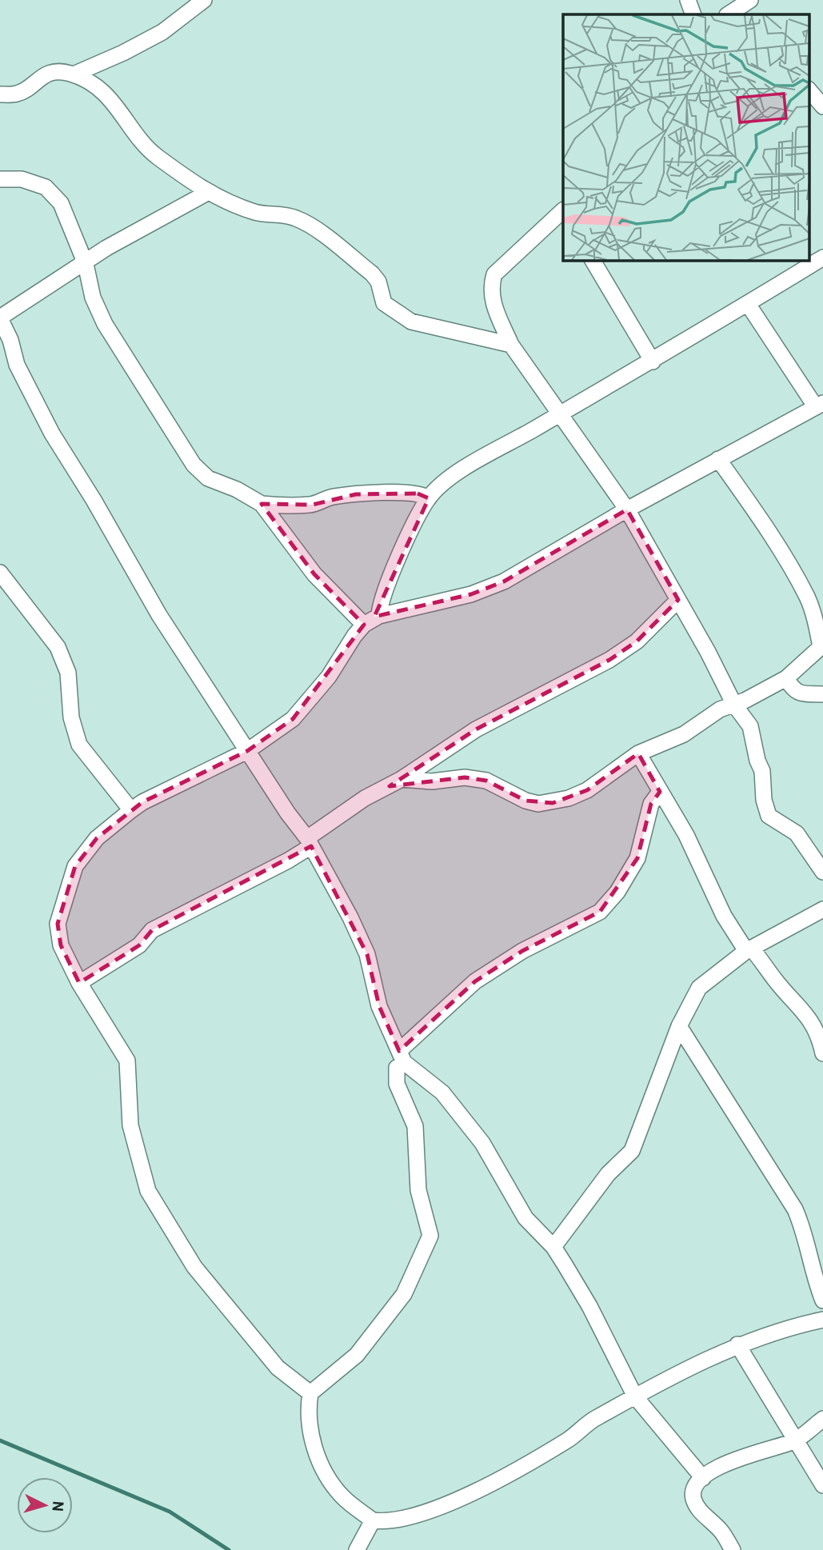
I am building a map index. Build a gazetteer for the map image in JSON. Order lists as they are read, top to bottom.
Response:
{
  "north": "right"
}
